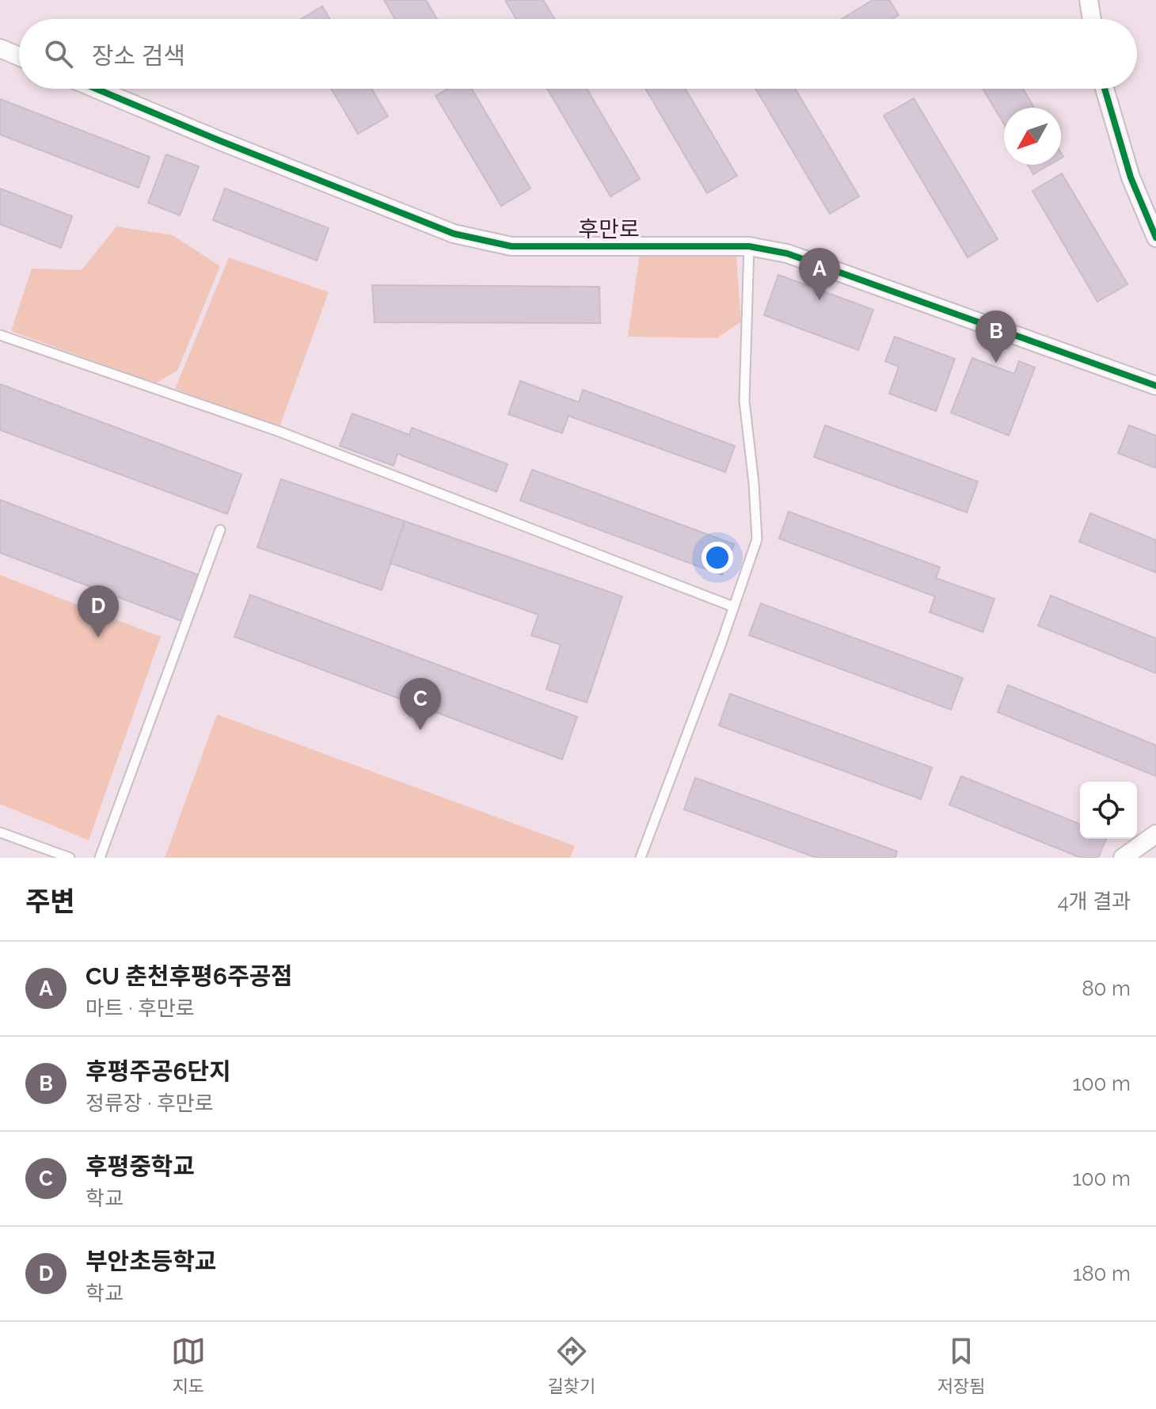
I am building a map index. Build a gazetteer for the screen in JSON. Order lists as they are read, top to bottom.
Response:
{
  "streets": {
    "street": ["후만로"]
  },
  "north": "bottom left",
  "page": {
    "search": "장소 검색",
    "pins": [
      "A",
      "B",
      "D",
      "C"
    ],
    "heading": ["주변", "4개 결과"],
    "list": [
      {
        "mark": "A",
        "name": "CU 춘천후평6주공점",
        "note": "마트 · 후만로",
        "value": "80 m"
      },
      {
        "mark": "B",
        "name": "후평주공6단지",
        "note": "정류장 · 후만로",
        "value": "100 m"
      },
      {
        "mark": "C",
        "name": "후평중학교",
        "note": "학교",
        "value": "100 m"
      },
      {
        "mark": "D",
        "name": "부안초등학교",
        "note": "학교",
        "value": "180 m"
      }
    ],
    "nav": ["지도", "길찾기", "저장됨"]
  }
}
